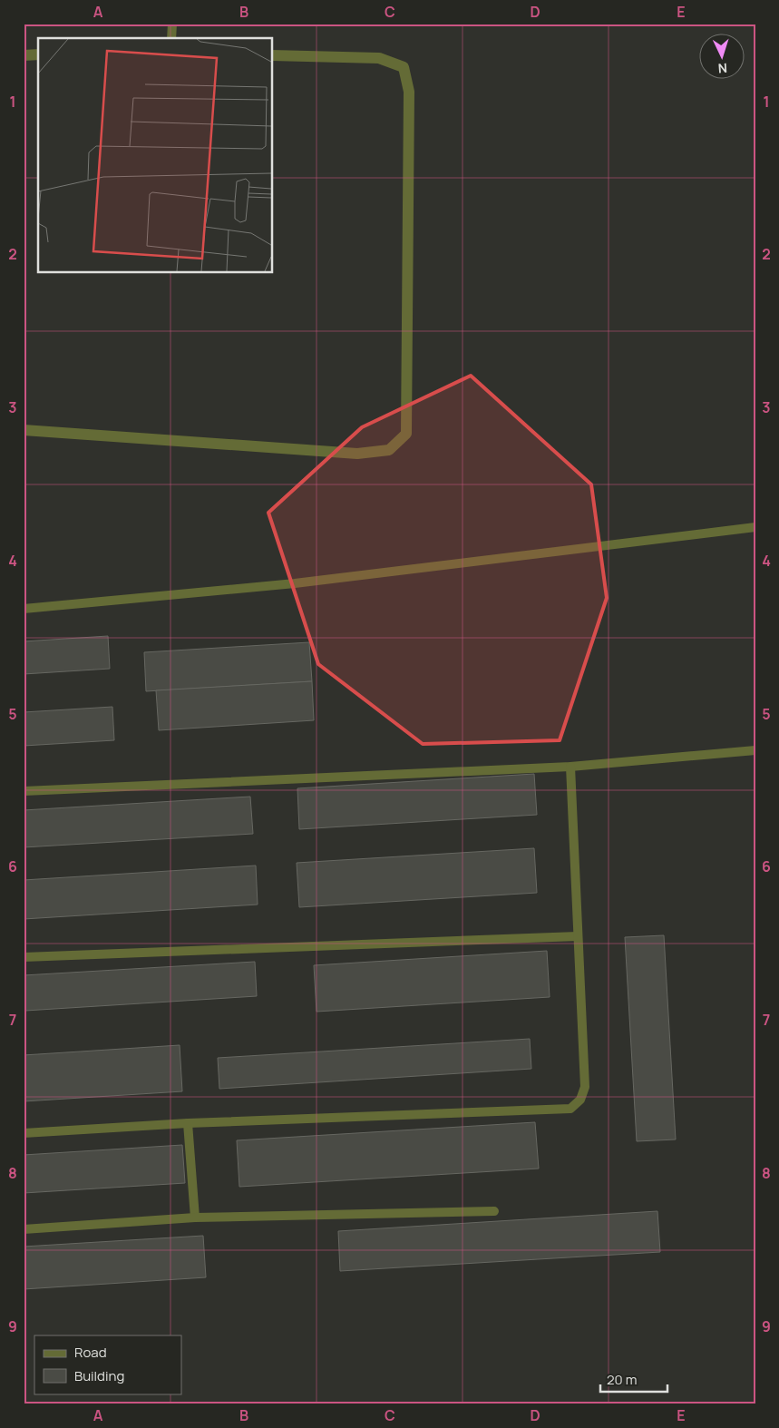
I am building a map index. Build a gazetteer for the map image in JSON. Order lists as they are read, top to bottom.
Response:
{
  "legend": ["Road", "Building"],
  "scale_bar": "20 m",
  "north": "bottom",
  "grid": {
    "columns": [
      "A",
      "B",
      "C",
      "D",
      "E"
    ],
    "rows": [
      "1",
      "2",
      "3",
      "4",
      "5",
      "6",
      "7",
      "8",
      "9"
    ]
  }
}
